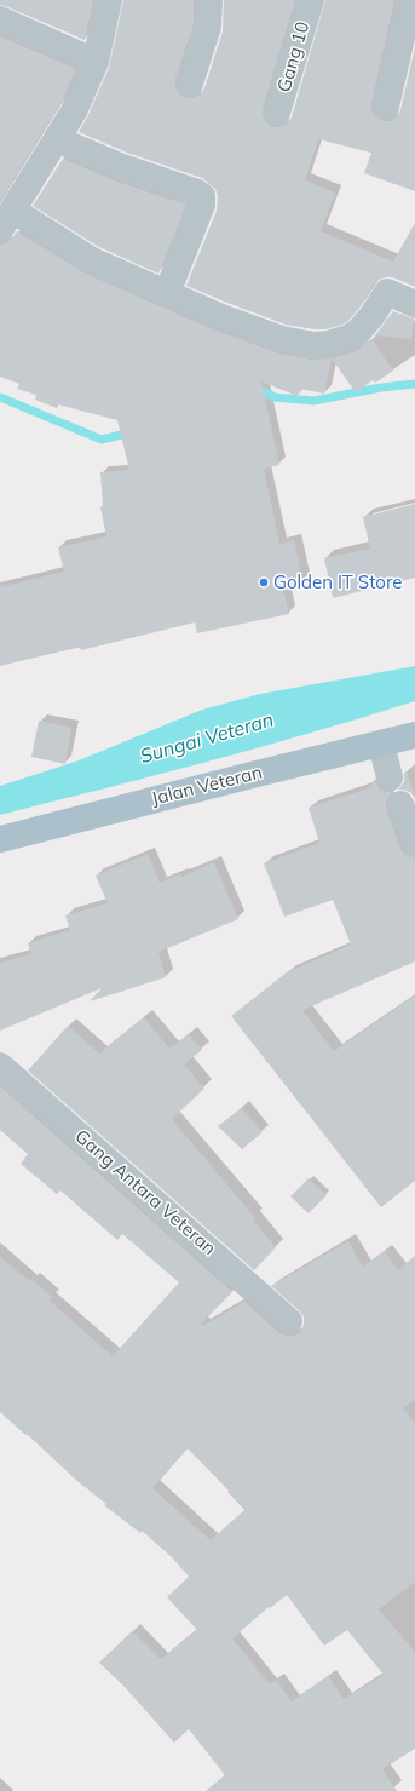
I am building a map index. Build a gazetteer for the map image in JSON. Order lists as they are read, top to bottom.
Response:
{
  "streets": {
    "main road": ["Jalan Veteran"],
    "street": ["Gang 10", "Gang Antara Veteran"]
  },
  "water": ["Sungai Veteran"],
  "places": ["Golden IT Store"]
}
